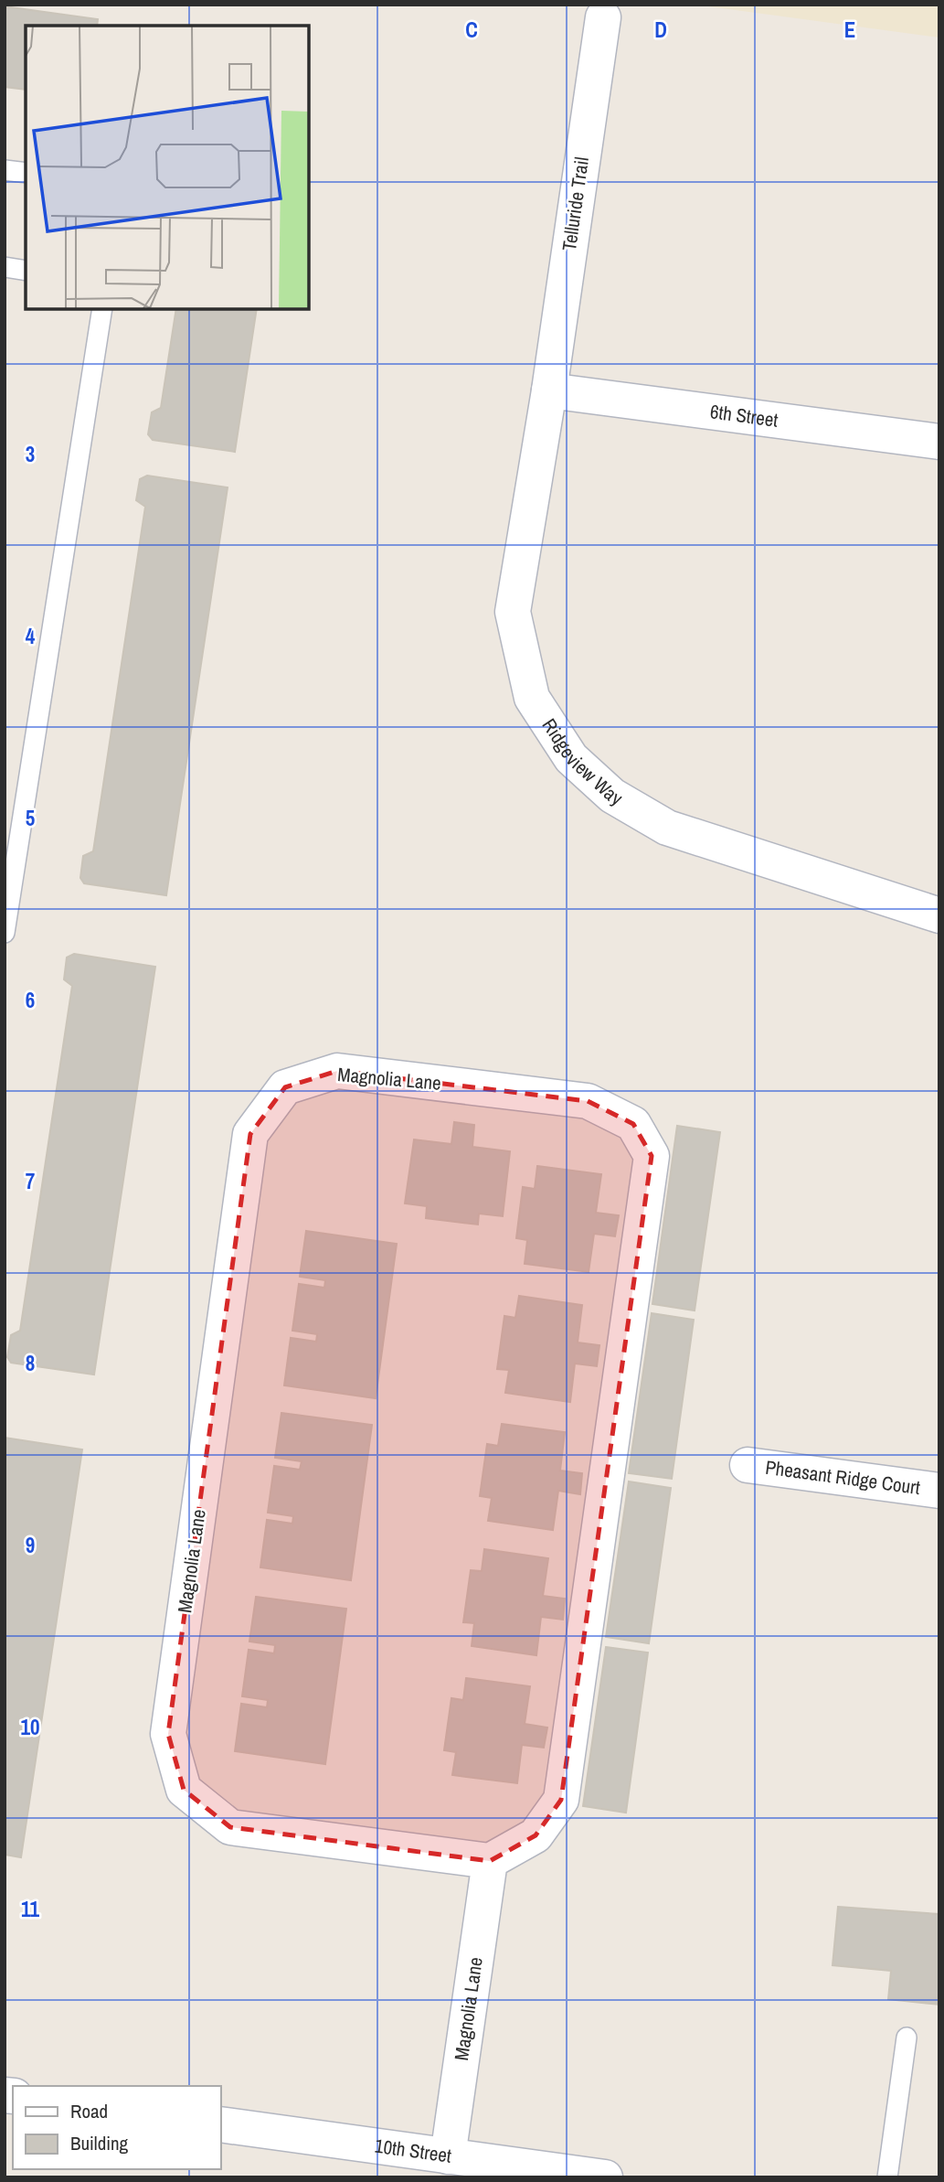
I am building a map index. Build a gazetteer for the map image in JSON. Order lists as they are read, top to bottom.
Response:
{
  "streets": {
    "street": [
      "Telluride Trail",
      "6th Street",
      "Ridgeview Way",
      "Magnolia Lane",
      "Pheasant Ridge Court",
      "10th Street"
    ]
  },
  "crossings": [
    ["Telluride Trail", "6th Street"],
    ["Telluride Trail", "Ridgeview Way"],
    ["6th Street", "Ridgeview Way"],
    ["Magnolia Lane", "10th Street"]
  ],
  "legend": ["Road", "Building"],
  "grid": {
    "columns": ["C", "D", "E"],
    "rows": [
      "3",
      "4",
      "5",
      "6",
      "7",
      "8",
      "9",
      "10",
      "11"
    ]
  }
}
